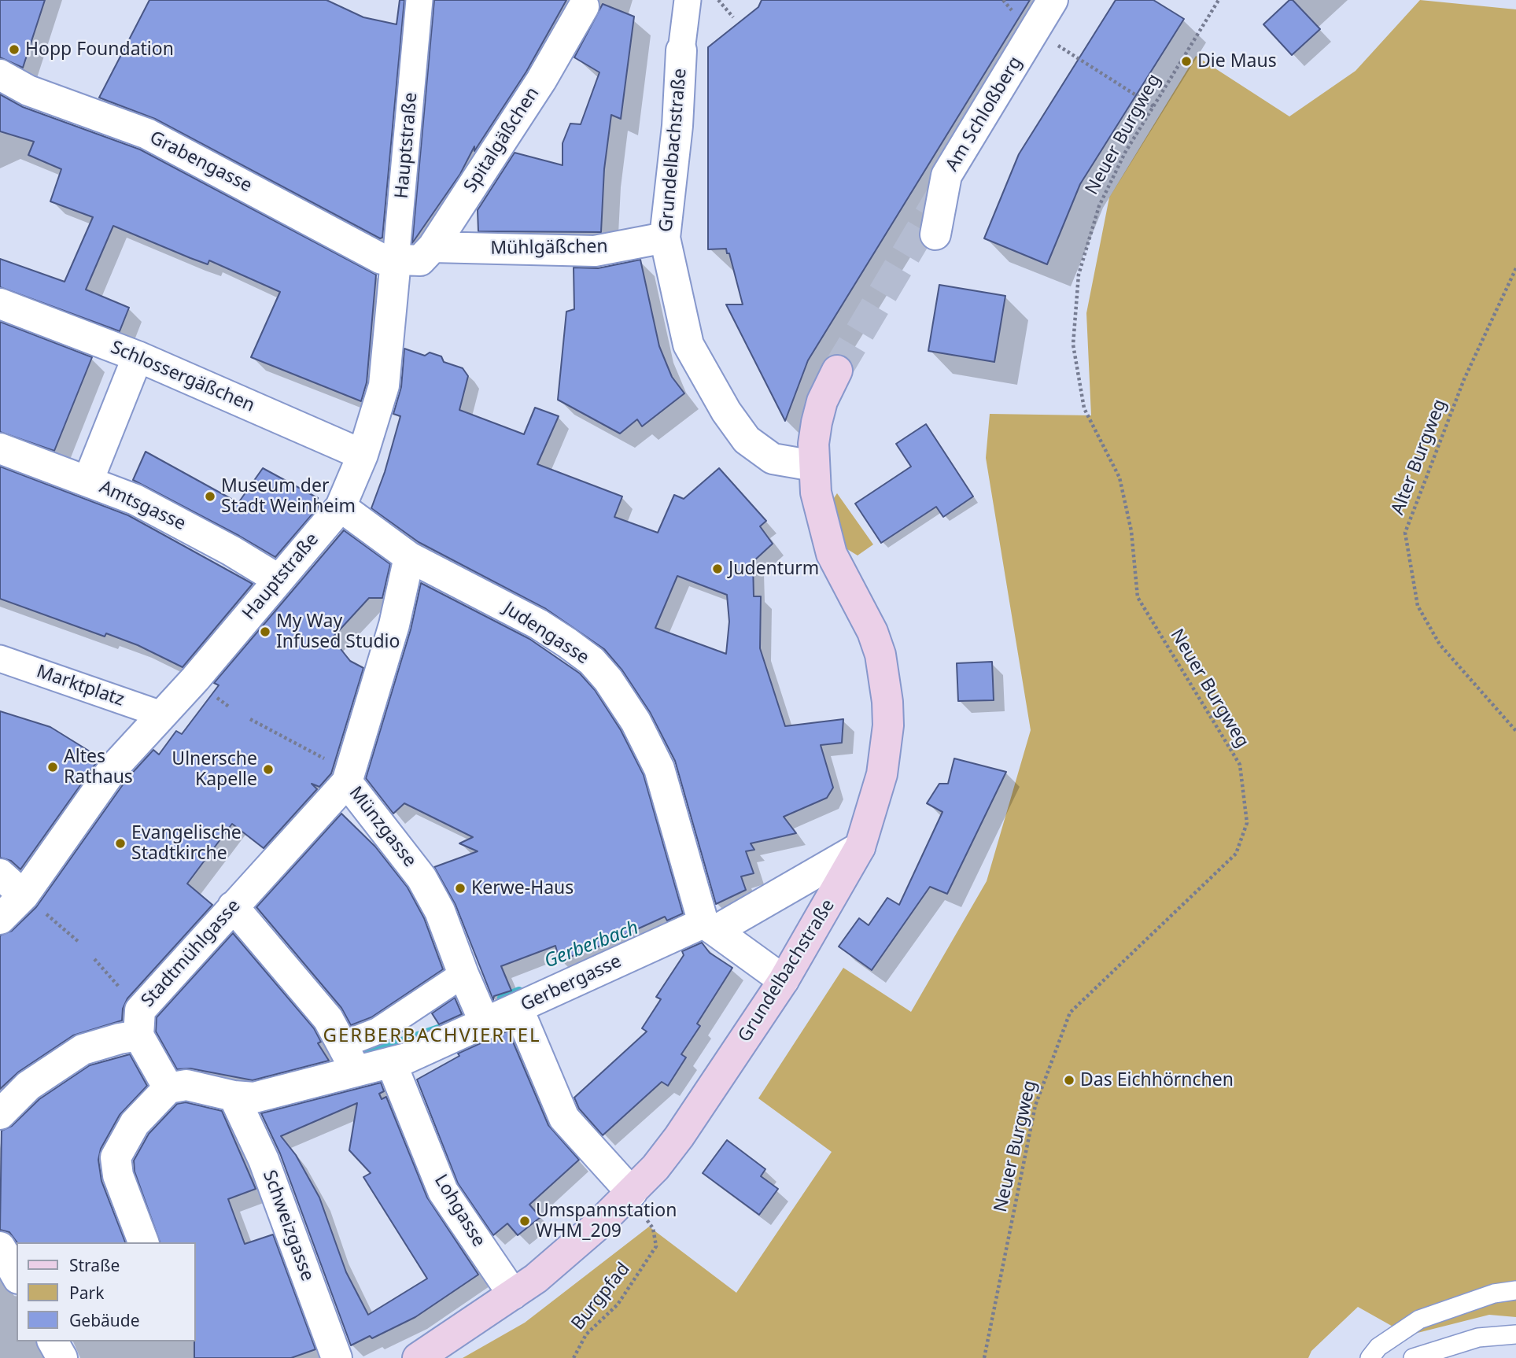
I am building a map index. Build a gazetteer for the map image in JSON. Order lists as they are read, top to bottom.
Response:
{
  "streets": {
    "main road": ["Grundelbachstraße"],
    "street": [
      "Am Schloßberg",
      "Spitalgäßchen",
      "Hauptstraße",
      "Grabengasse",
      "Mühlgäßchen",
      "Schlossergäßchen",
      "Amtsgasse",
      "Judengasse",
      "Marktplatz",
      "Münzgasse",
      "Stadtmühlgasse",
      "Gerbergasse",
      "Lohgasse",
      "Schweizgasse"
    ],
    "path": ["Neuer Burgweg", "Alter Burgweg", "Burgpfad"]
  },
  "crossings": [
    ["Spitalgäßchen", "Hauptstraße"],
    ["Spitalgäßchen", "Grabengasse"],
    ["Spitalgäßchen", "Mühlgäßchen"],
    ["Hauptstraße", "Grabengasse"],
    ["Hauptstraße", "Schlossergäßchen"],
    ["Hauptstraße", "Amtsgasse"],
    ["Hauptstraße", "Judengasse"],
    ["Hauptstraße", "Marktplatz"],
    ["Grundelbachstraße", "Mühlgäßchen"],
    ["Grundelbachstraße", "Gerbergasse"],
    ["Grundelbachstraße", "Lohgasse"],
    ["Grundelbachstraße", "Burgpfad"],
    ["Judengasse", "Münzgasse"],
    ["Judengasse", "Gerbergasse"],
    ["Münzgasse", "Stadtmühlgasse"],
    ["Münzgasse", "Gerbergasse"],
    ["Gerbergasse", "Lohgasse"],
    ["Gerbergasse", "Schweizgasse"]
  ],
  "districts": ["GERBERBACHVIERTEL"],
  "water": ["Gerberbach"],
  "places": [
    "Hopp Foundation",
    "Die Maus",
    "Museum der Stadt Weinheim",
    "Judenturm",
    "My Way Infused Studio",
    "Altes Rathaus",
    "Ulnersche Kapelle",
    "Evangelische Stadtkirche",
    "Kerwe-Haus",
    "Das Eichhörnchen",
    "Umspannstation WHM_209"
  ],
  "legend": ["Straße", "Park", "Gebäude"]
}
